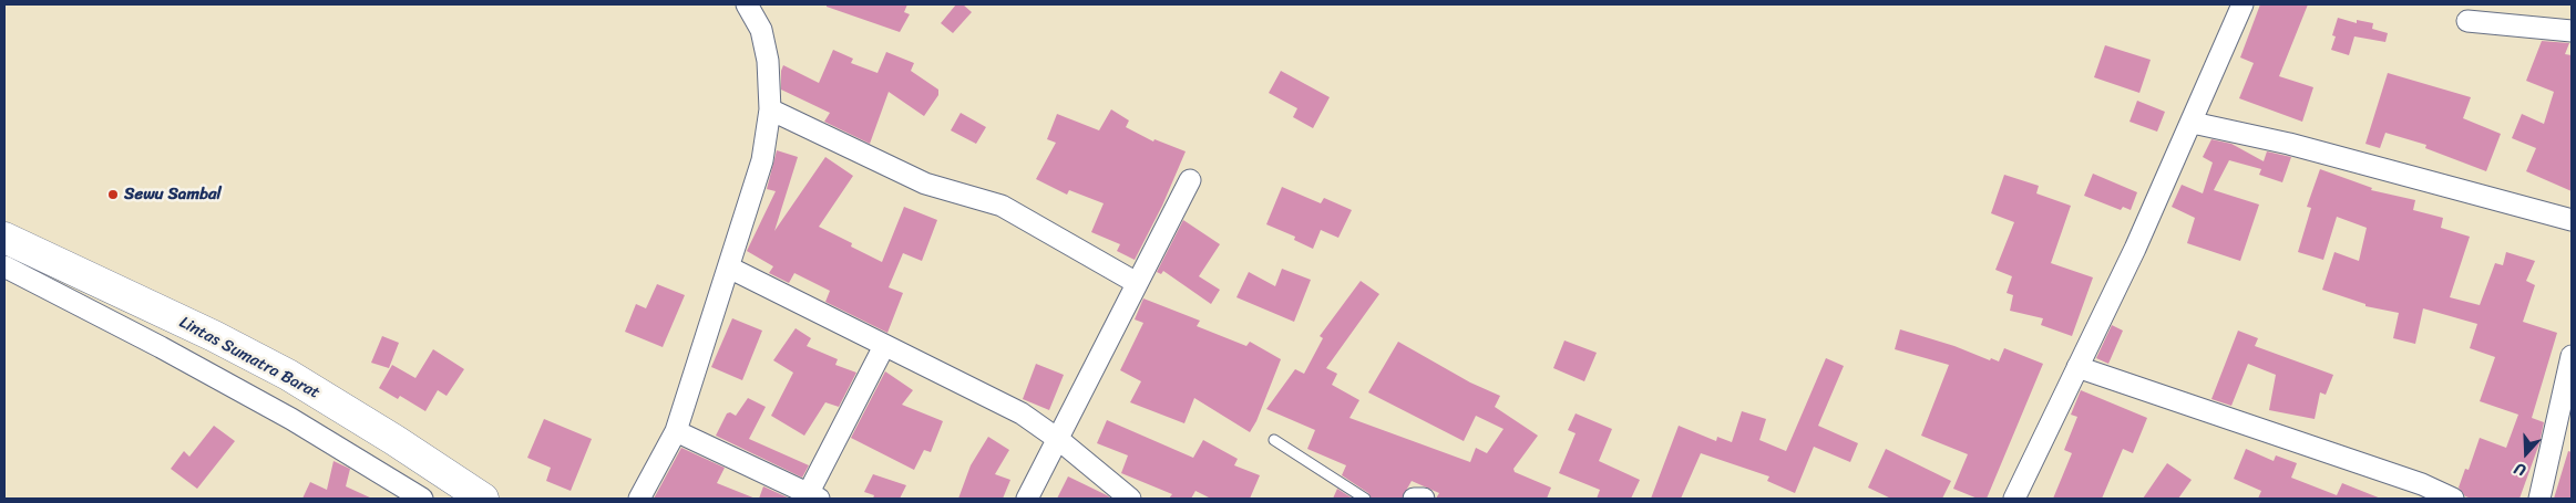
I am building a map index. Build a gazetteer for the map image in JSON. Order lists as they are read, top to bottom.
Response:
{
  "streets": {
    "highway": ["Lintas Sumatra Barat"]
  },
  "places": ["Sewu Sambal"],
  "north": "bottom"
}
